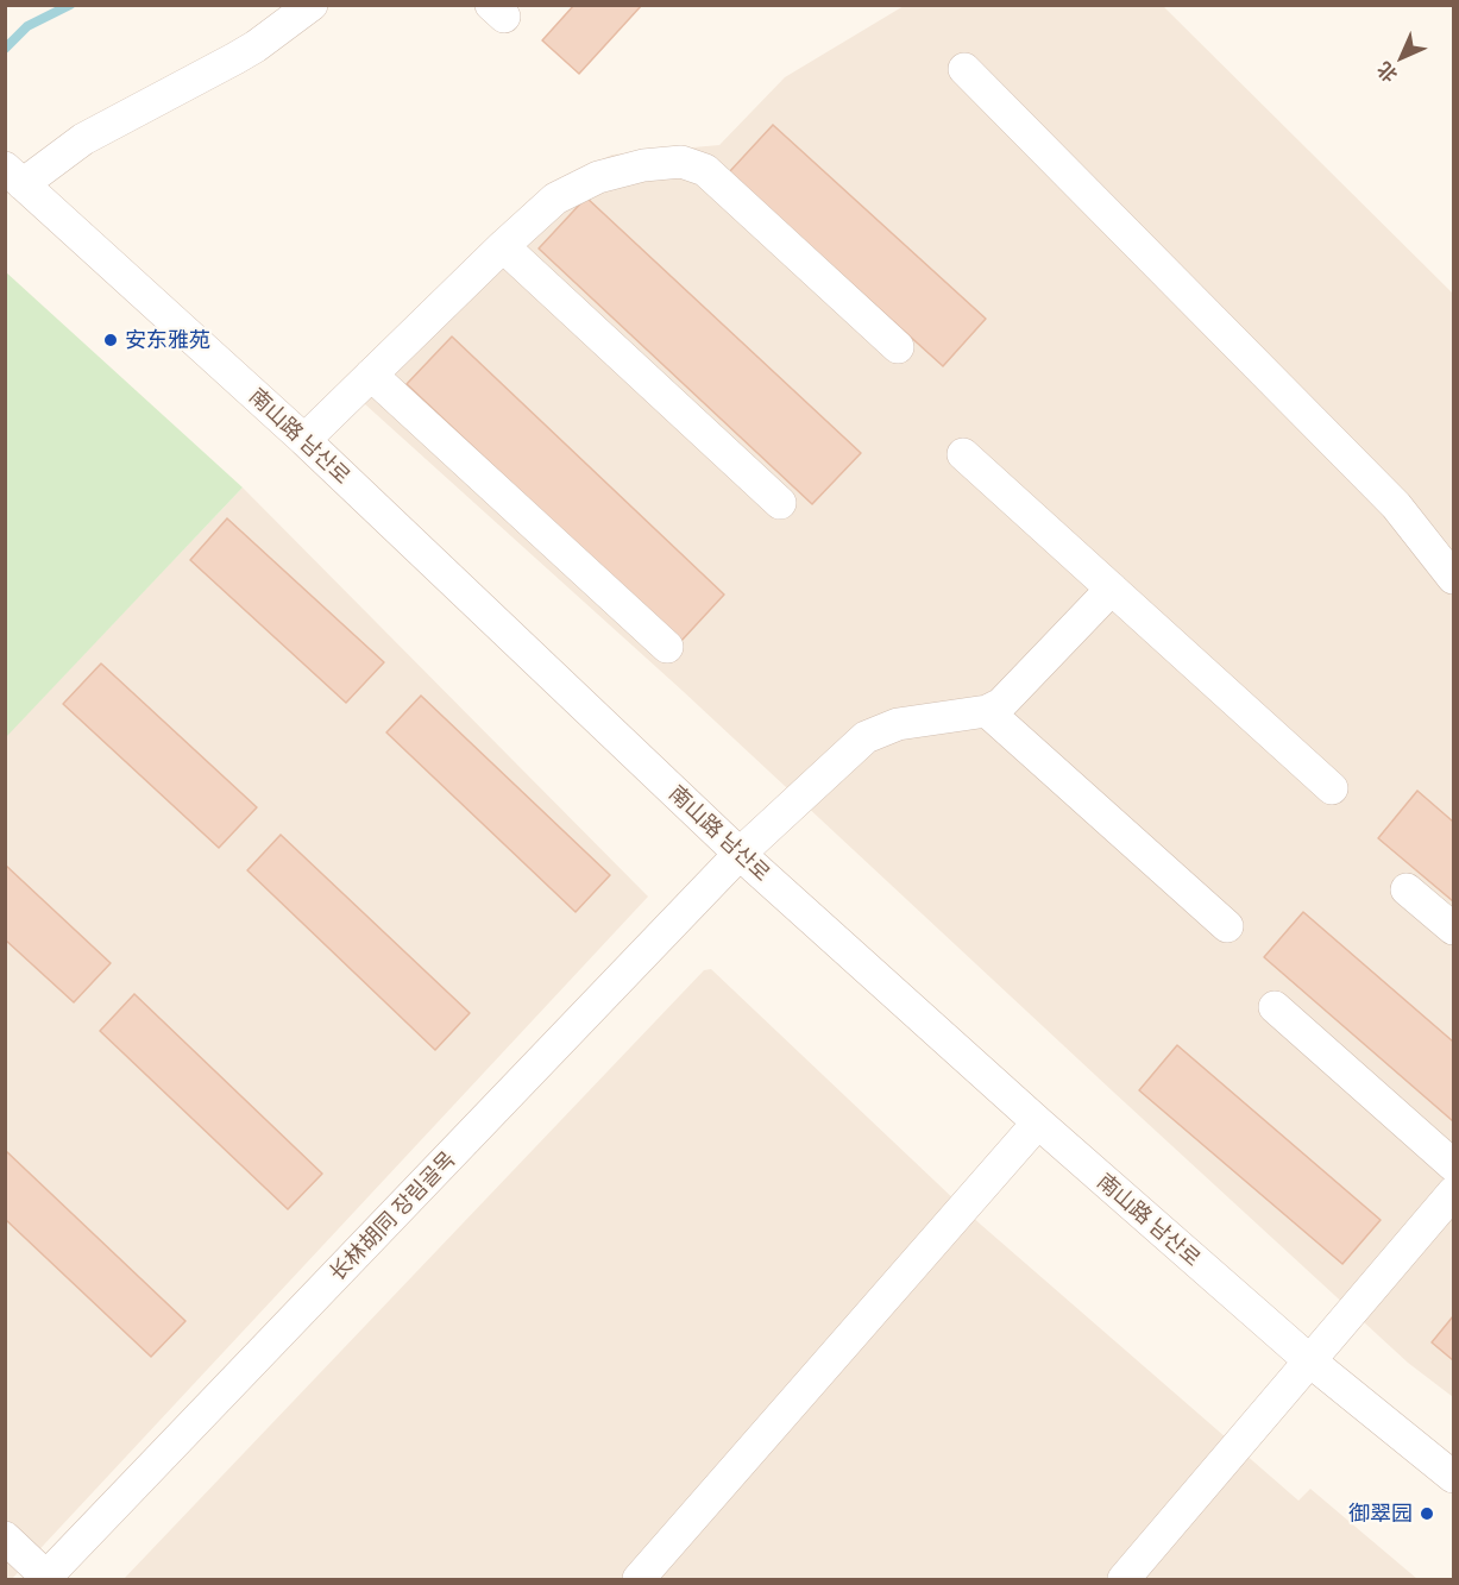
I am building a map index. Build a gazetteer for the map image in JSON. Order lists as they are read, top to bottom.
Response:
{
  "streets": {
    "street": ["南山路 남산로", "长林胡同 장림골목"]
  },
  "crossings": [
    ["南山路 남산로", "长林胡同 장림골목"]
  ],
  "places": ["安东雅苑", "御翠园"],
  "north": "bottom left"
}
